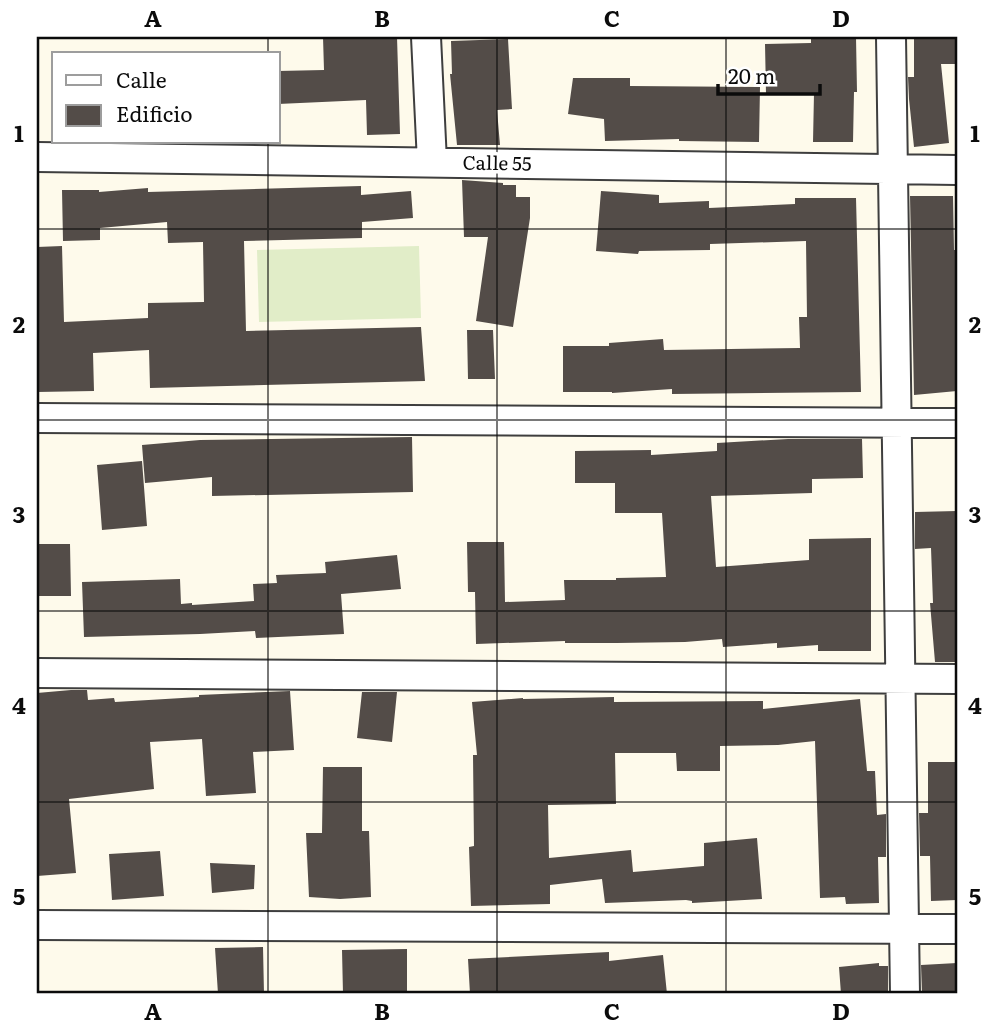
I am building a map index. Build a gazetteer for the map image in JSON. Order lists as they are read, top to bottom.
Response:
{
  "streets": {
    "street": ["Calle 55"]
  },
  "legend": ["Calle", "Edificio"],
  "scale_bar": "20 m",
  "grid": {
    "columns": [
      "A",
      "B",
      "C",
      "D"
    ],
    "rows": [
      "1",
      "2",
      "3",
      "4",
      "5"
    ]
  }
}
